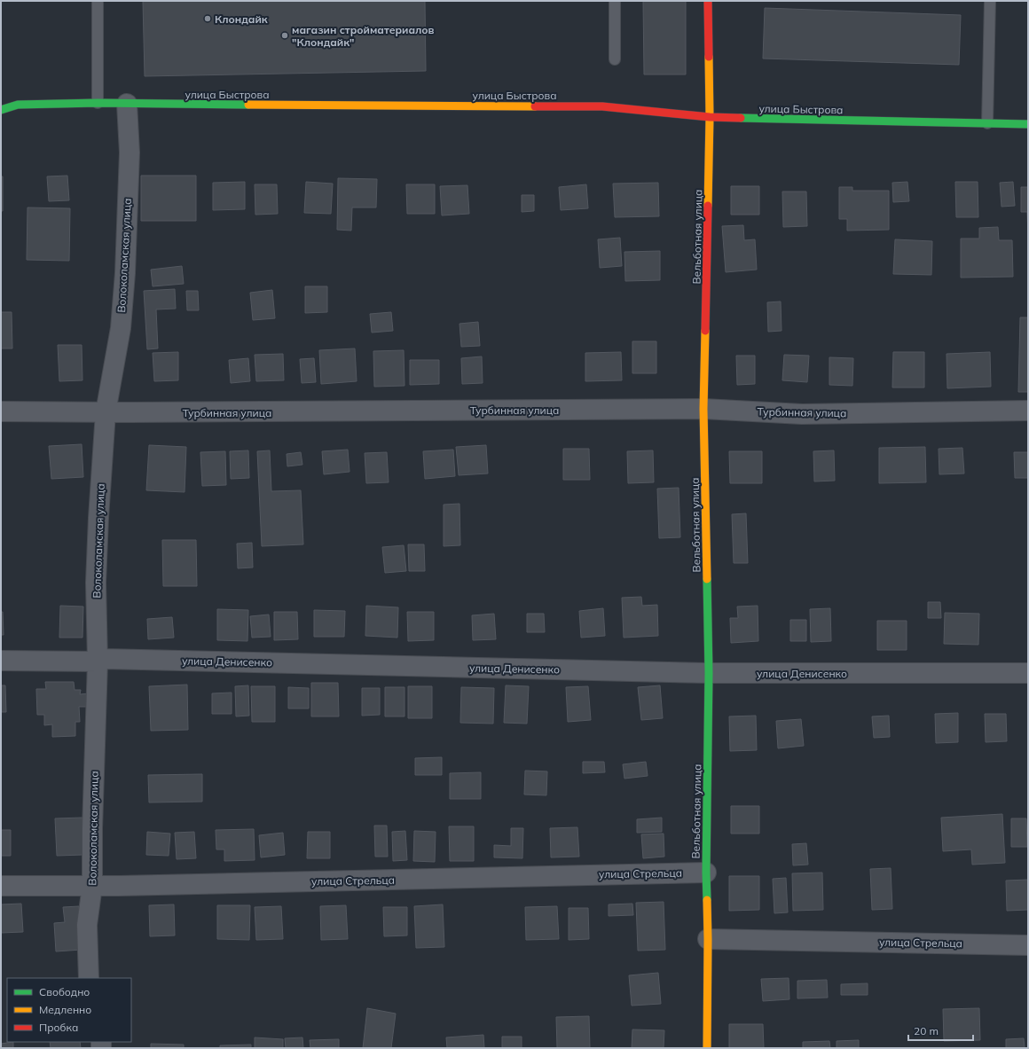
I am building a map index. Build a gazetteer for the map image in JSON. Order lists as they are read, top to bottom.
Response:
{
  "streets": {
    "street": [
      "улица Быстрова",
      "Вельботная улица",
      "Волоколамская улица",
      "Турбинная улица",
      "улица Денисенко",
      "улица Стрельца"
    ]
  },
  "crossings": [
    ["улица Быстрова", "Вельботная улица"],
    ["улица Быстрова", "Волоколамская улица"],
    ["Вельботная улица", "Турбинная улица"],
    ["Вельботная улица", "улица Денисенко"],
    ["Вельботная улица", "улица Стрельца"],
    ["Волоколамская улица", "Турбинная улица"],
    ["Волоколамская улица", "улица Денисенко"],
    ["Волоколамская улица", "улица Стрельца"]
  ],
  "places": ["Клондайк", "магазин стройматериалов \"Клондайк\""],
  "legend": ["Свободно", "Медленно", "Пробка"],
  "scale_bar": "20 m"
}
